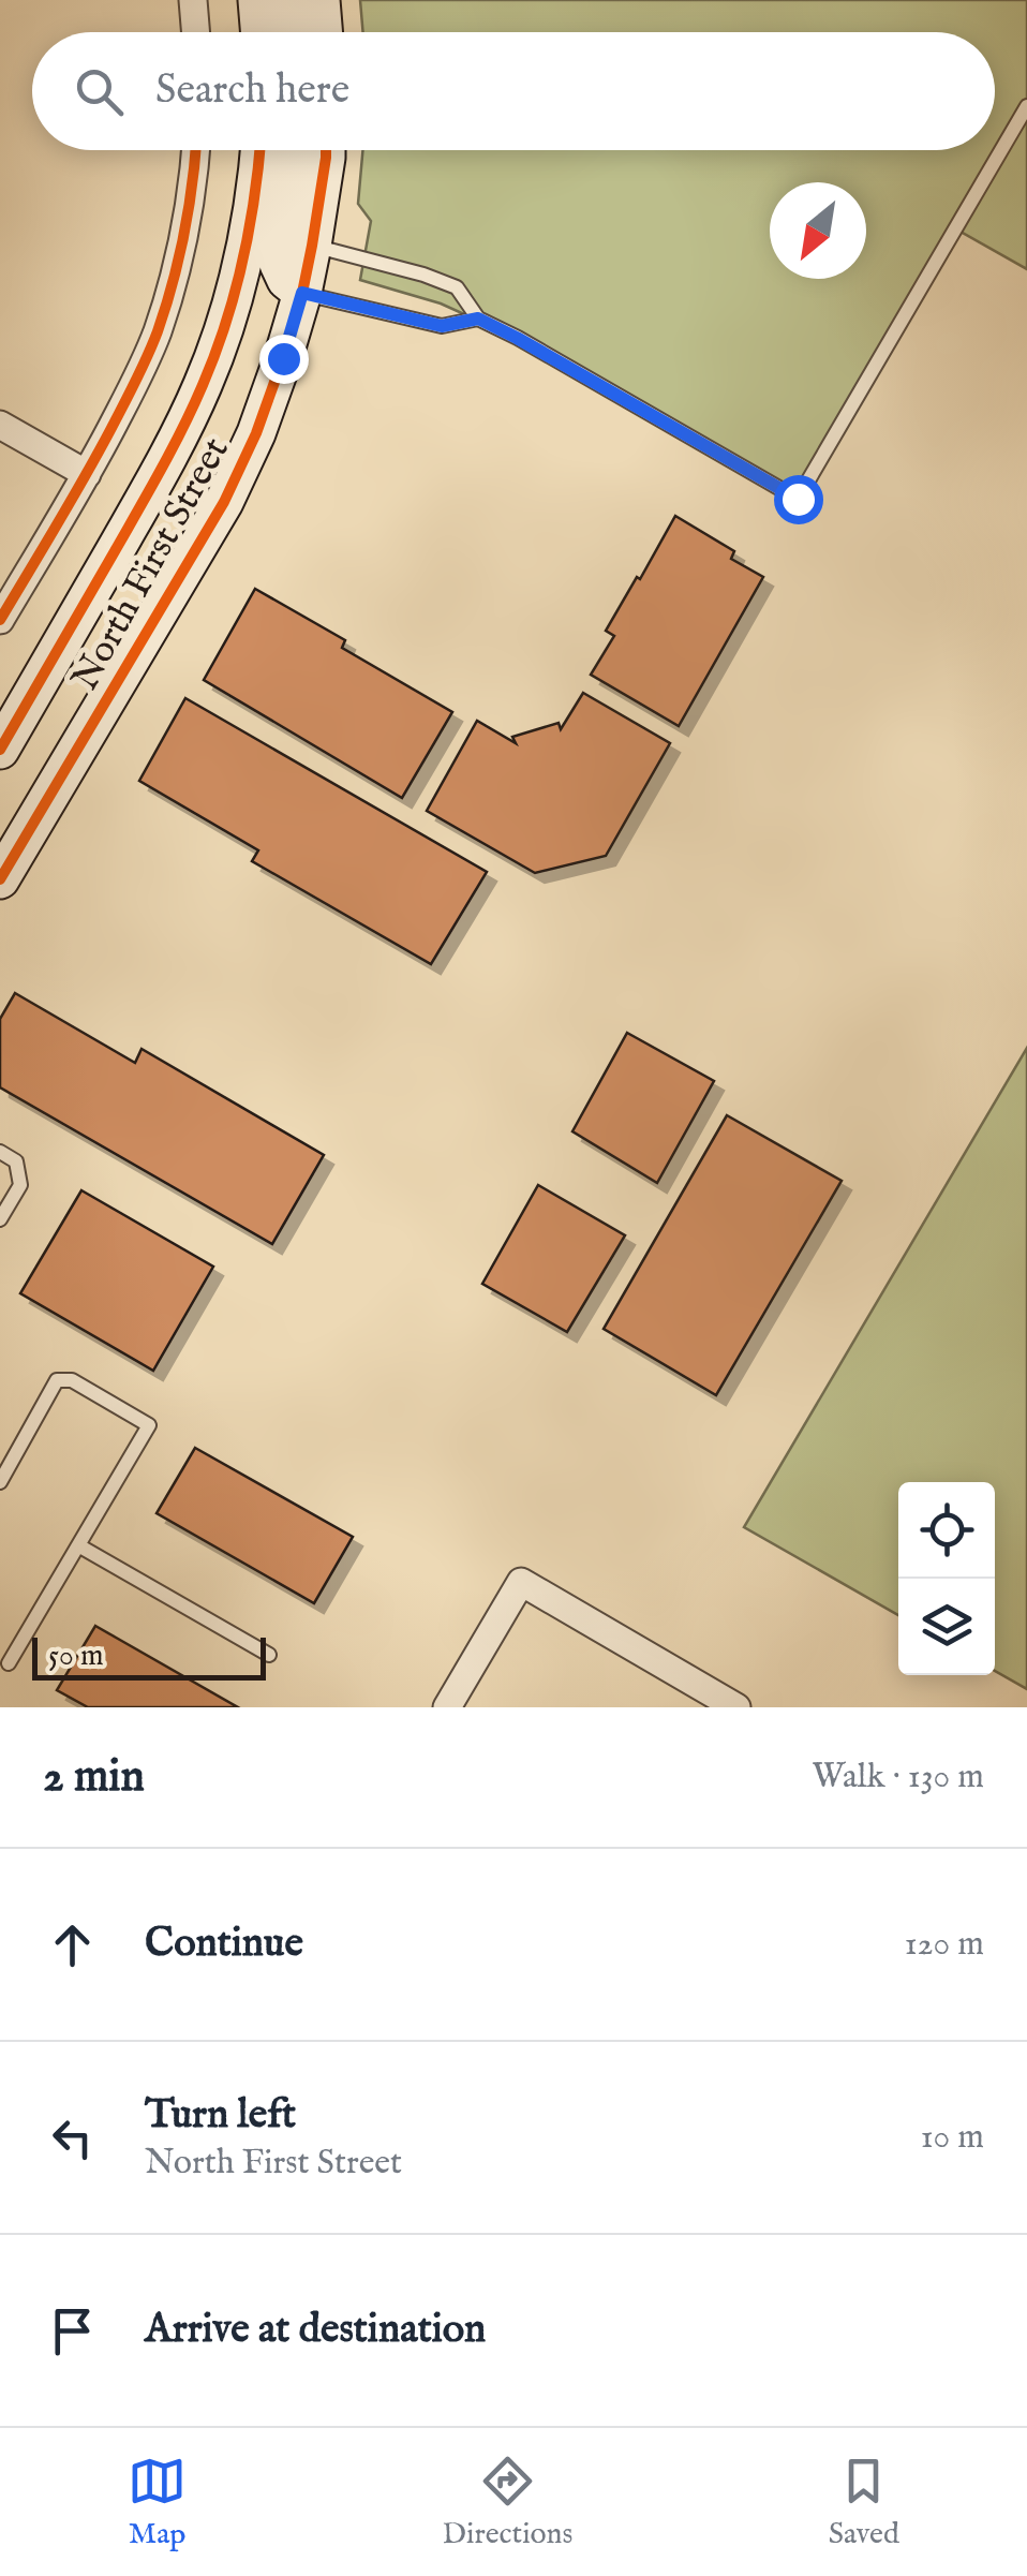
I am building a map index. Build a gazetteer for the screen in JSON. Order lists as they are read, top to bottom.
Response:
{
  "streets": {
    "main road": ["North First Street"]
  },
  "scale_bar": "50 m",
  "north": "bottom left",
  "page": {
    "search": "Search here",
    "scale": "50 m",
    "heading": ["2 min", "Walk · 130 m"],
    "list": [
      ["Continue", "120 m"],
      ["Turn left", "North First Street", "10 m"],
      "Arrive at destination"
    ],
    "nav": ["Map", "Directions", "Saved"]
  }
}
